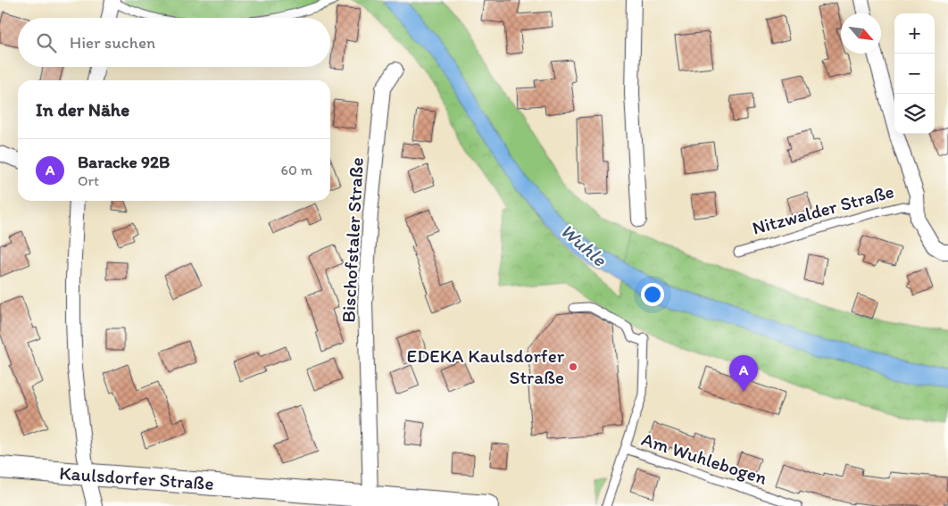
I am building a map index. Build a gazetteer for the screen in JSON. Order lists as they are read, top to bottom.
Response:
{
  "streets": {
    "main road": ["Kaulsdorfer Straße"],
    "street": ["Bischofstaler Straße"],
    "lane": ["Nitzwalder Straße", "Am Wuhlebogen"]
  },
  "crossings": [
    ["Bischofstaler Straße", "Kaulsdorfer Straße"]
  ],
  "water": ["Wuhle"],
  "places": ["EDEKA Kaulsdorfer Straße"],
  "north": "bottom right",
  "page": {
    "map_buttons": ["+", "−"],
    "search": "Hier suchen",
    "heading": "In der Nähe",
    "list": [
      {
        "mark": "A",
        "name": "Baracke 92B",
        "note": "Ort",
        "value": "60 m"
      }
    ],
    "pins": "A"
  }
}
